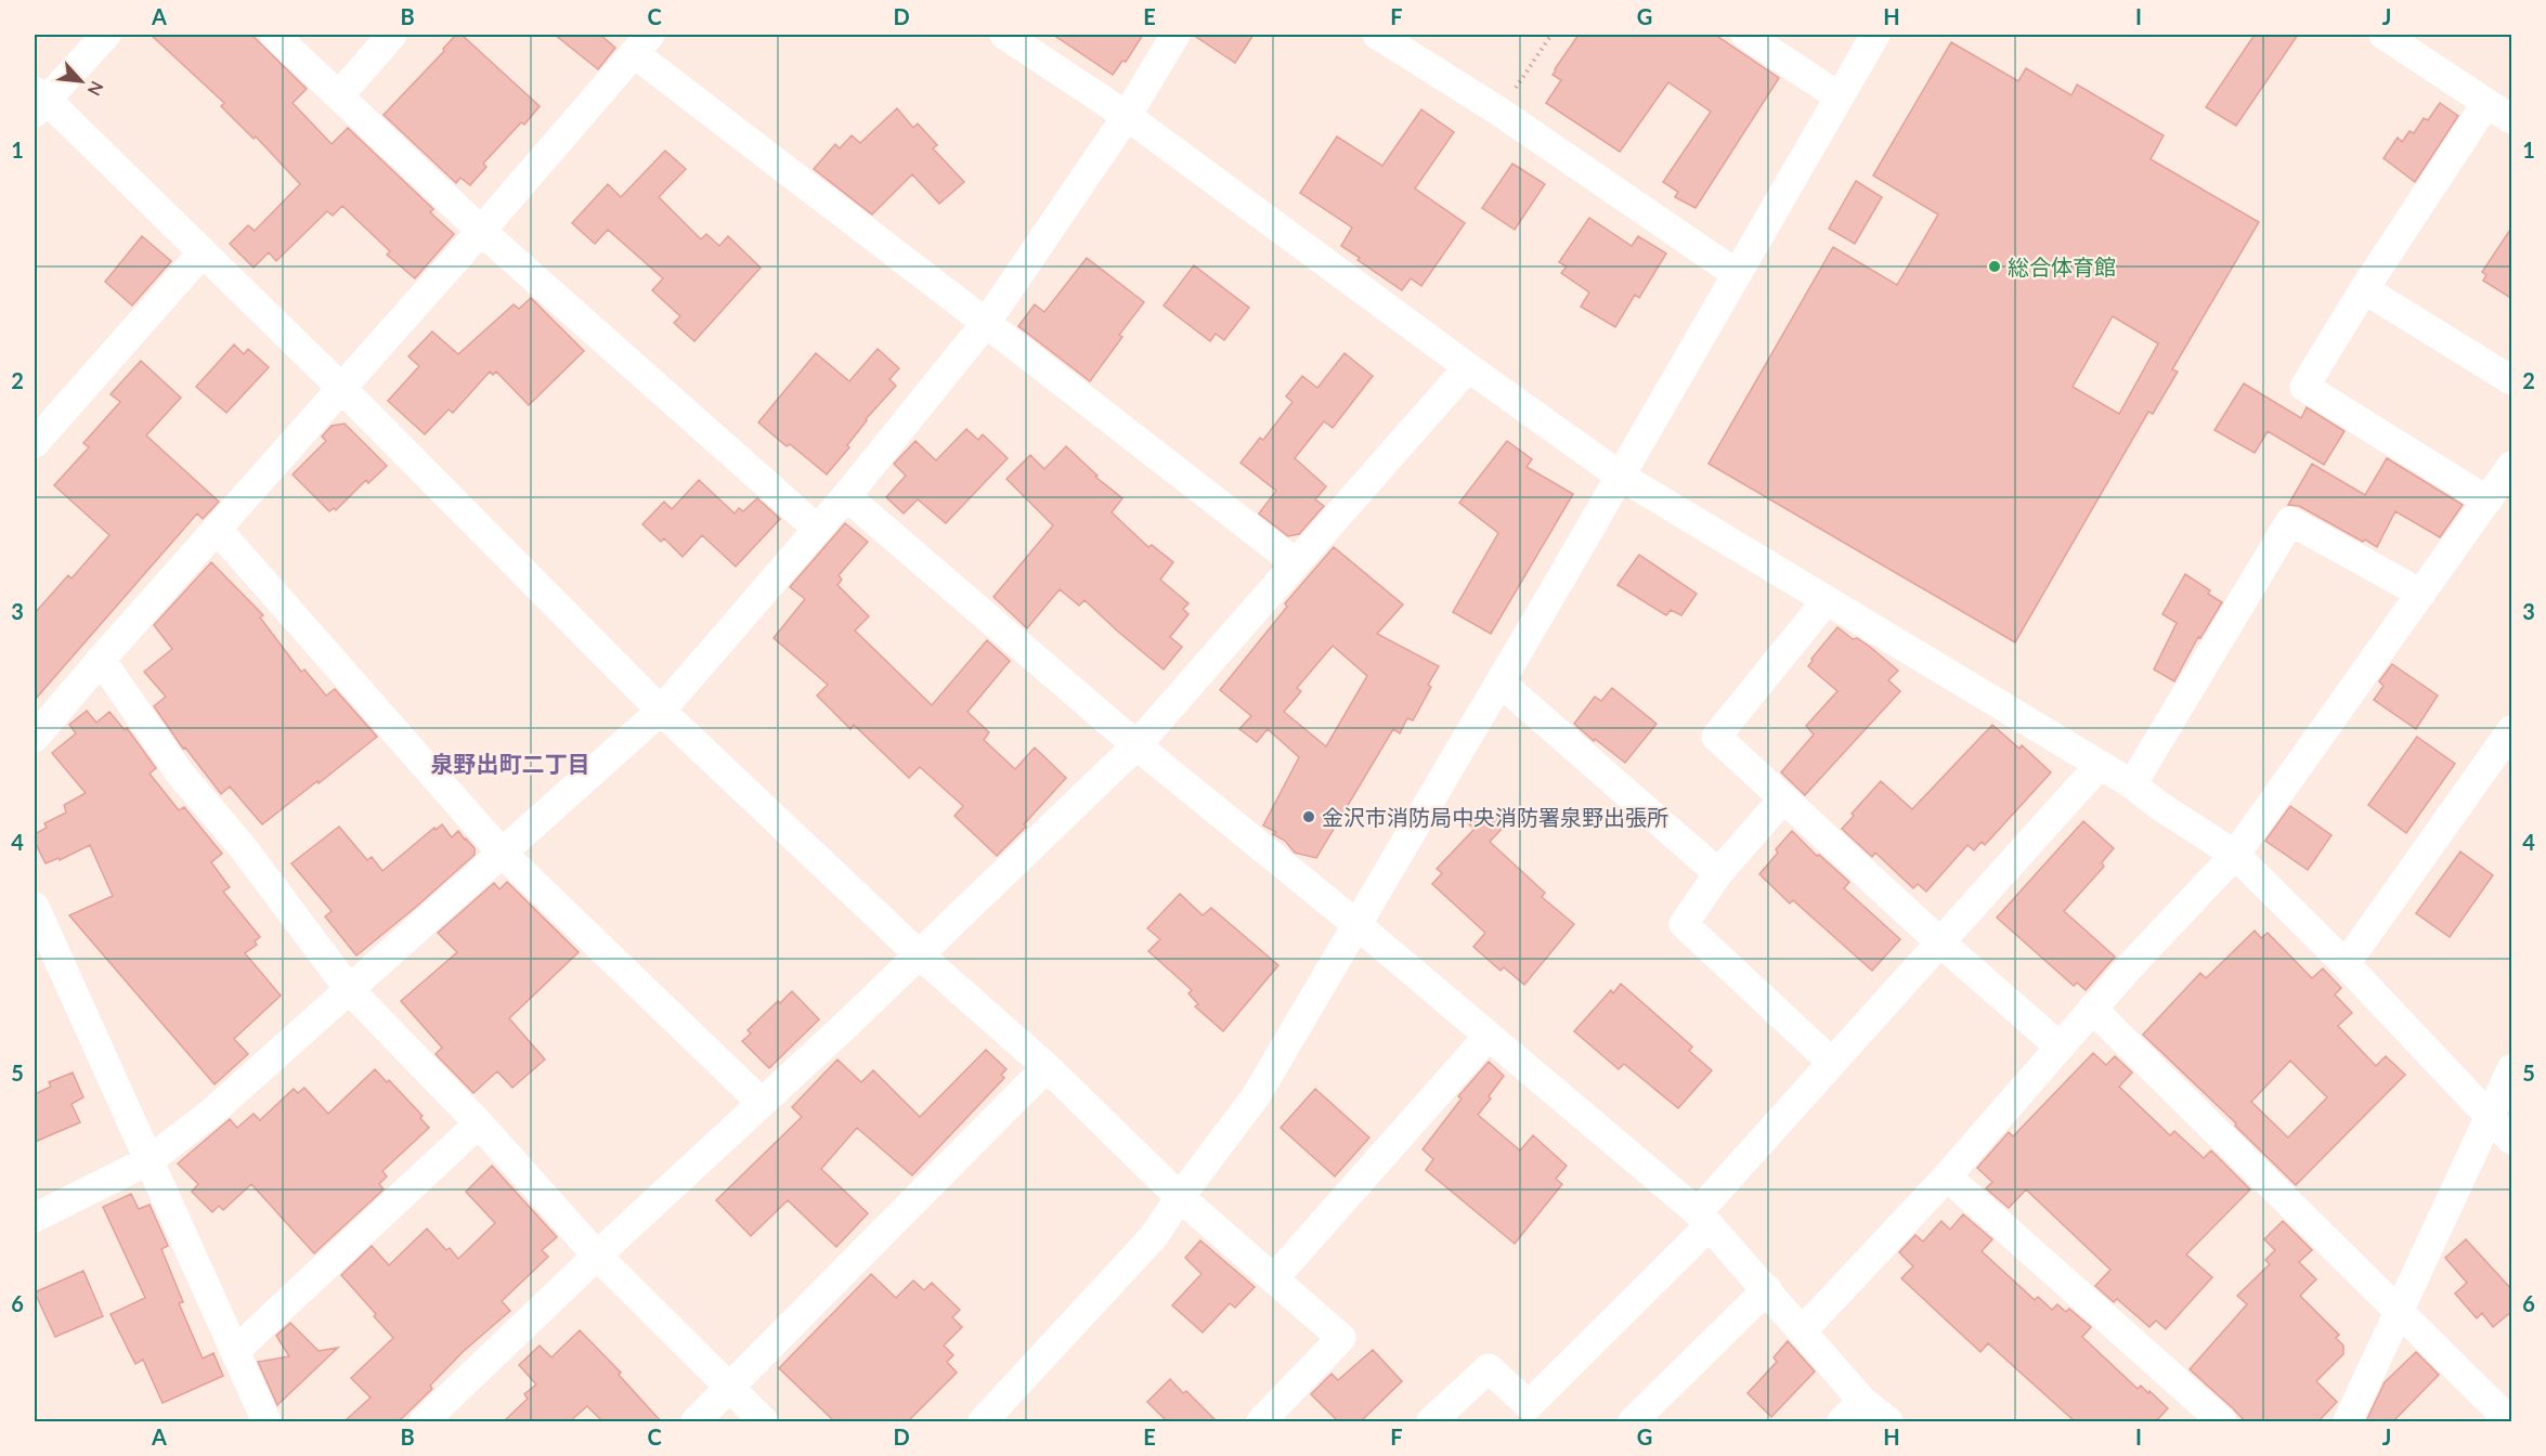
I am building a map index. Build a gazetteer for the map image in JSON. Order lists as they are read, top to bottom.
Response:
{
  "districts": ["泉野出町二丁目"],
  "places": ["総合体育館", "金沢市消防局中央消防署泉野出張所"],
  "north": "bottom right",
  "grid": {
    "columns": [
      "A",
      "B",
      "C",
      "D",
      "E",
      "F",
      "G",
      "H",
      "I",
      "J"
    ],
    "rows": [
      "1",
      "2",
      "3",
      "4",
      "5",
      "6"
    ]
  }
}
